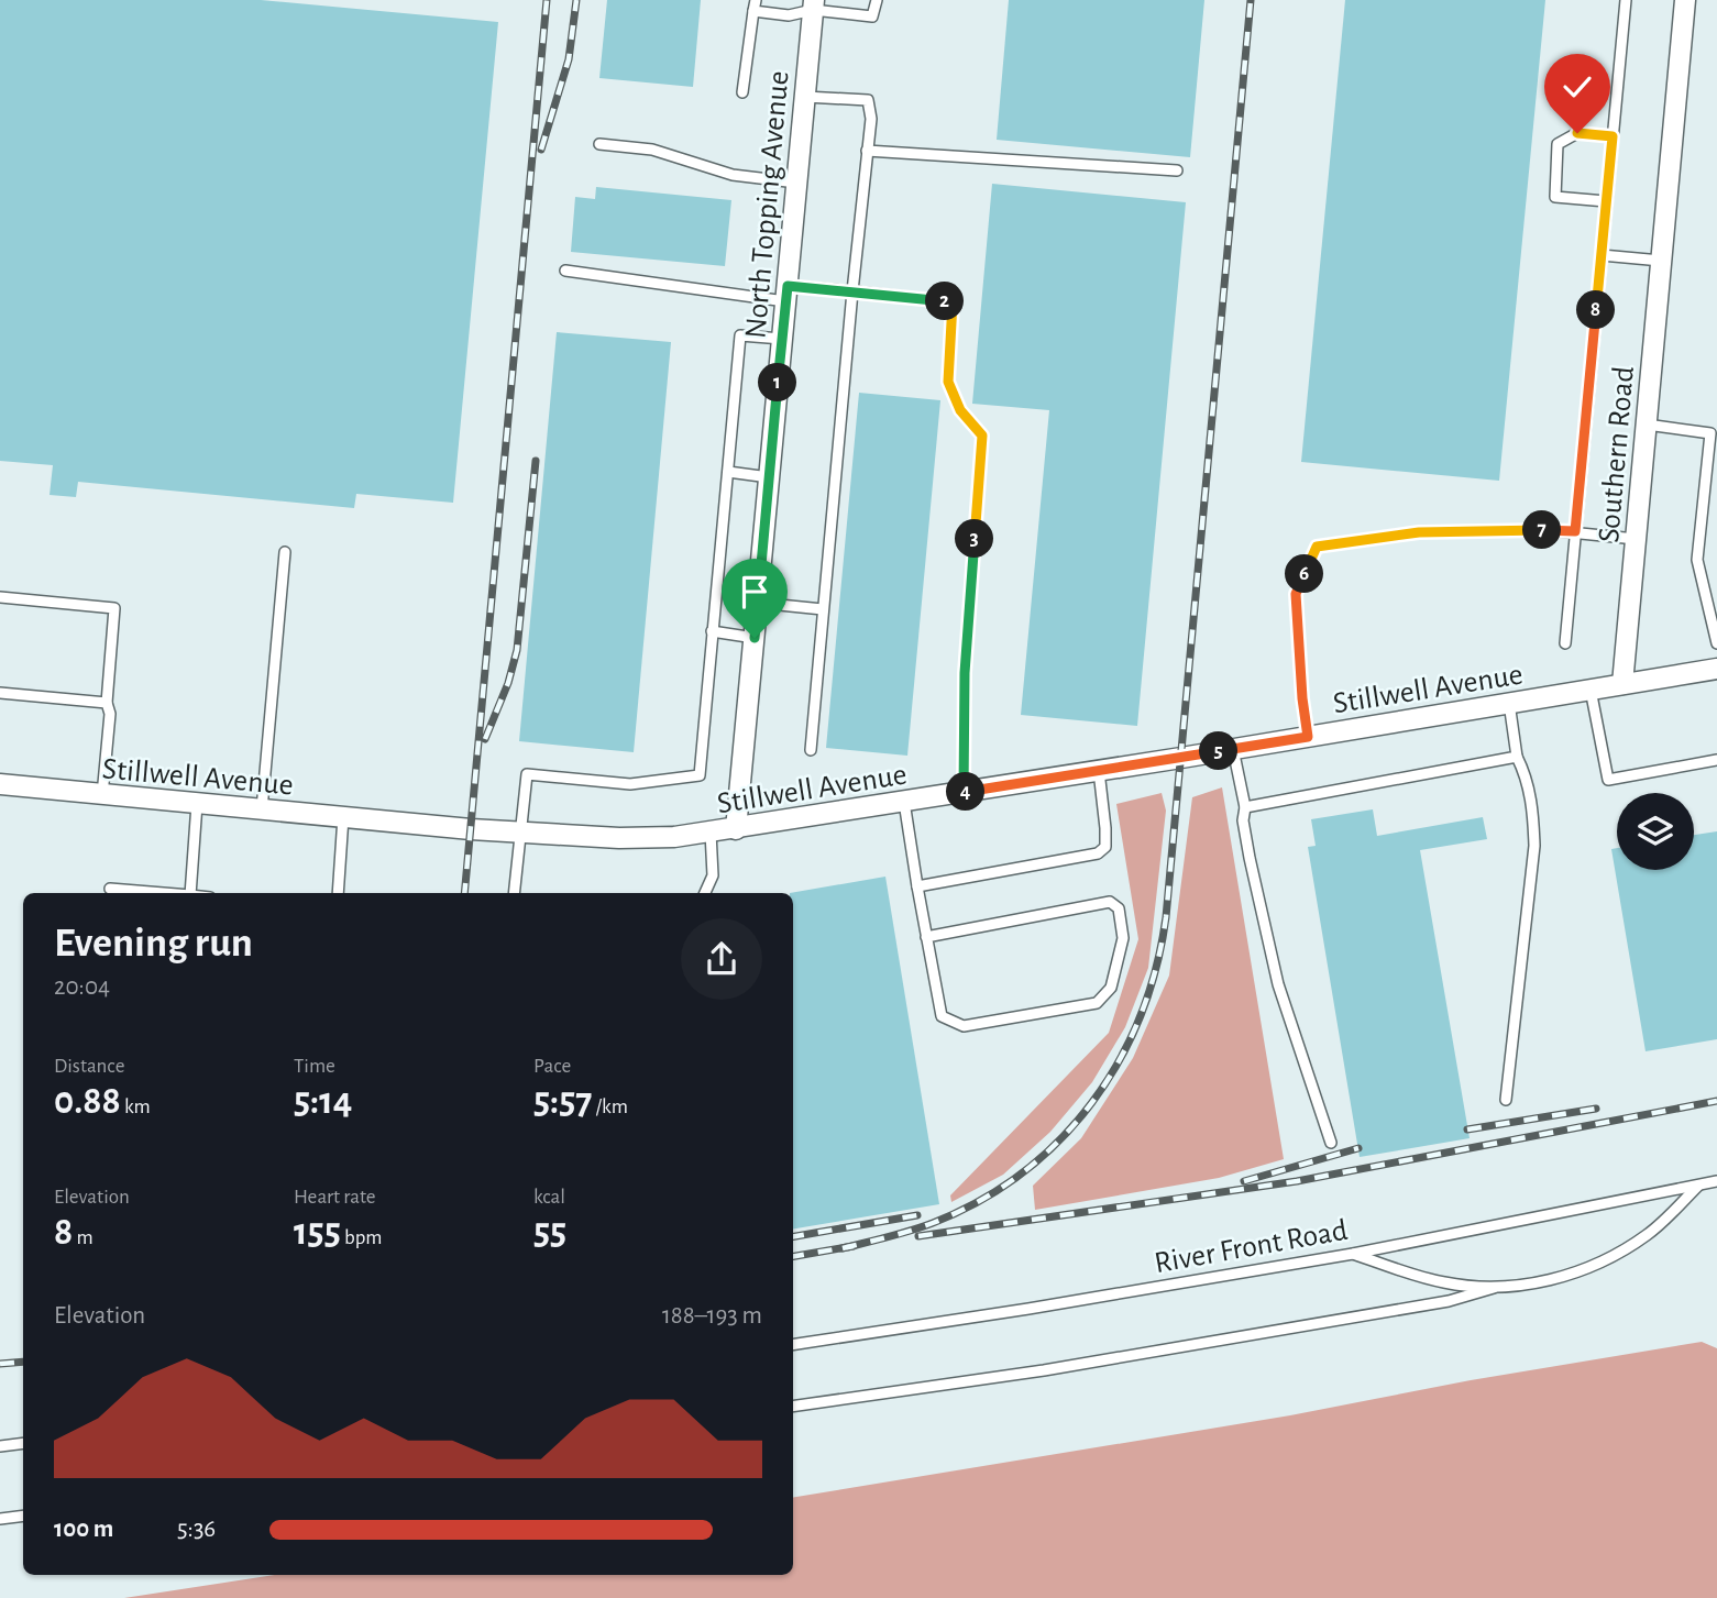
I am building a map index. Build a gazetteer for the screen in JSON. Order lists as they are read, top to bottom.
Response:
{
  "streets": {
    "street": ["North Topping Avenue", "Southern Road", "Stillwell Avenue"],
    "lane": ["River Front Road"]
  },
  "crossings": [
    ["North Topping Avenue", "Stillwell Avenue"],
    ["Southern Road", "Stillwell Avenue"]
  ],
  "page": {
    "pins": [
      "2",
      "8",
      "1",
      "7",
      "3",
      "6",
      "5",
      "4"
    ],
    "heading": ["Evening run", "20:04"],
    "stats": [
      ["Distance", "0.88 km"],
      ["Time", "5:14"],
      ["Pace", "5:57 /km"],
      ["Elevation", "8 m"],
      ["Heart rate", "155 bpm"],
      ["kcal", "55"]
    ],
    "chart": ["Elevation", "188–193 m"],
    "list": [
      {
        "name": "100 m",
        "note": "5:36"
      }
    ]
  }
}
